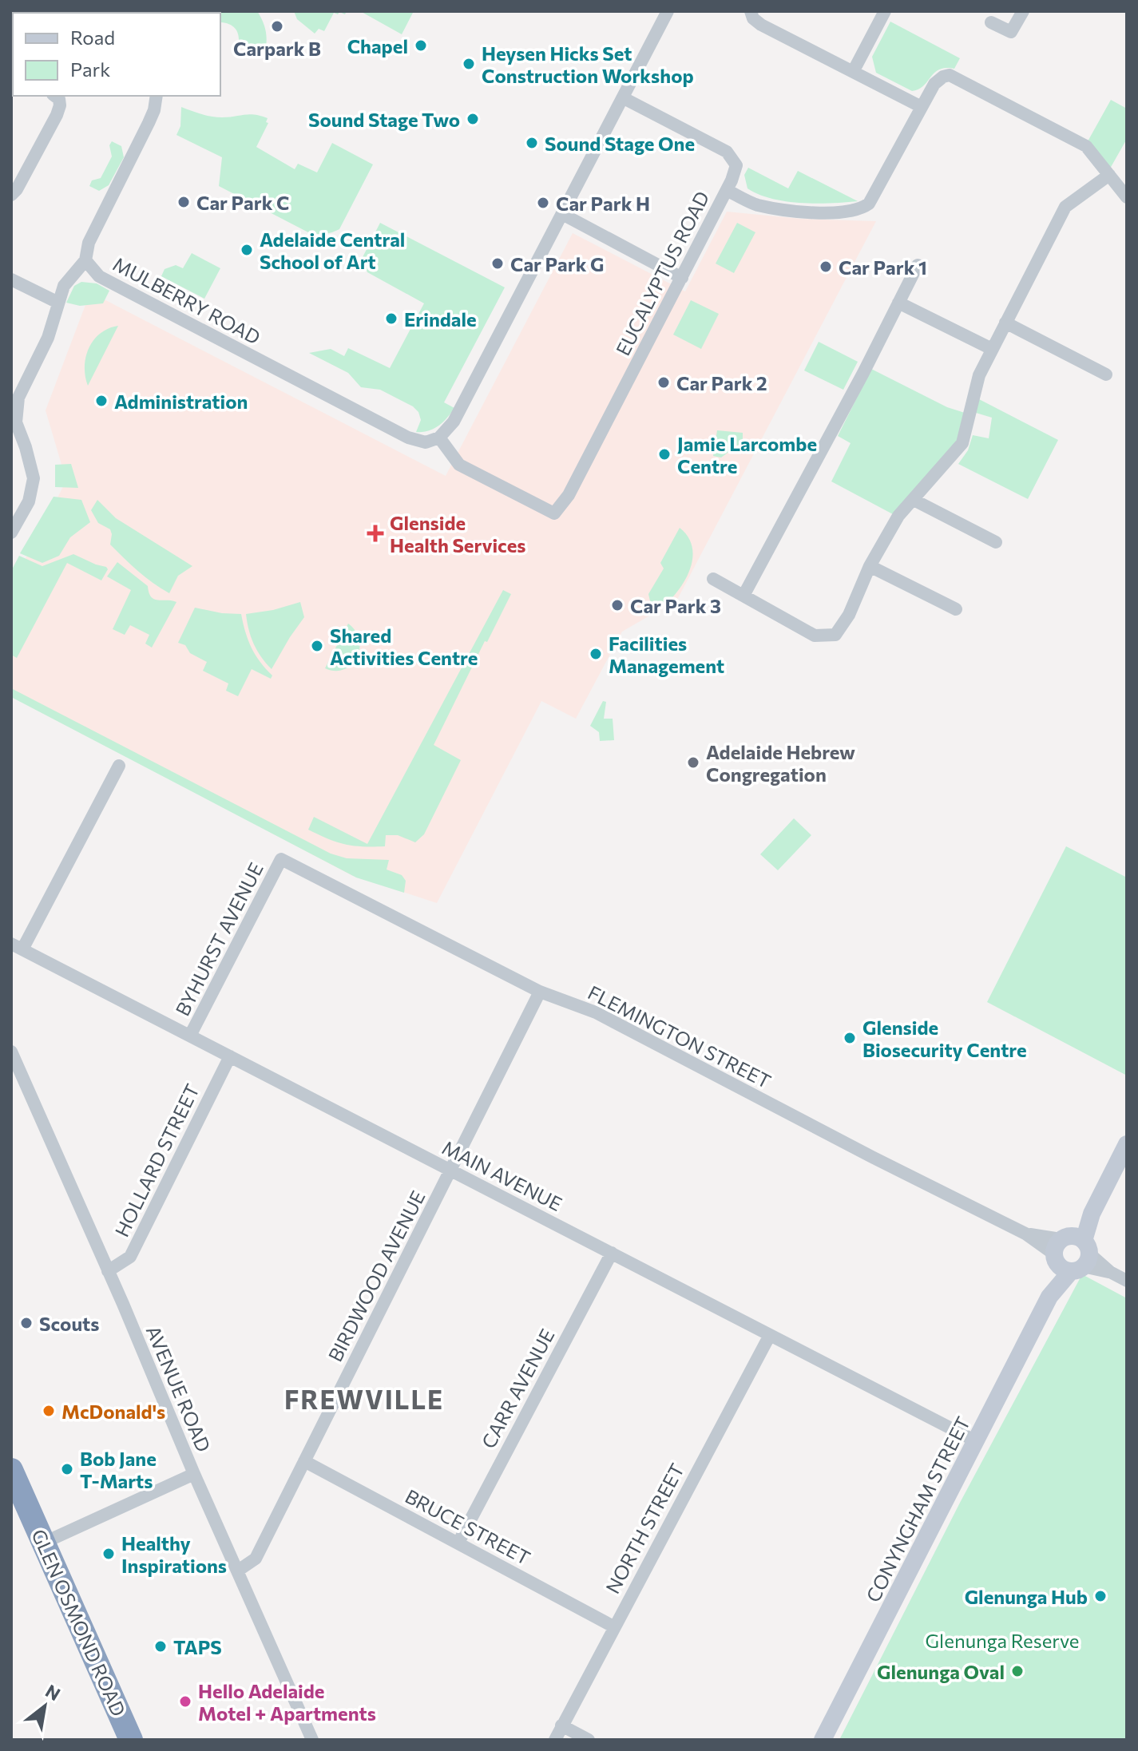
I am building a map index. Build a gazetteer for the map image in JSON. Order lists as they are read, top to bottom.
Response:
{
  "streets": {
    "highway": ["GLEN OSMOND ROAD"],
    "street": [
      "EUCALYPTUS ROAD",
      "MULBERRY ROAD",
      "BYHURST AVENUE",
      "FLEMINGTON STREET",
      "HOLLARD STREET",
      "MAIN AVENUE",
      "BIRDWOOD AVENUE",
      "AVENUE ROAD",
      "CARR AVENUE",
      "CONYNGHAM STREET",
      "BRUCE STREET",
      "NORTH STREET"
    ]
  },
  "crossings": [
    ["EUCALYPTUS ROAD", "MULBERRY ROAD"],
    ["BYHURST AVENUE", "FLEMINGTON STREET"],
    ["BYHURST AVENUE", "MAIN AVENUE"],
    ["FLEMINGTON STREET", "BIRDWOOD AVENUE"],
    ["FLEMINGTON STREET", "CONYNGHAM STREET"],
    ["HOLLARD STREET", "MAIN AVENUE"],
    ["HOLLARD STREET", "AVENUE ROAD"],
    ["MAIN AVENUE", "BIRDWOOD AVENUE"],
    ["MAIN AVENUE", "CARR AVENUE"],
    ["MAIN AVENUE", "CONYNGHAM STREET"],
    ["MAIN AVENUE", "NORTH STREET"],
    ["BIRDWOOD AVENUE", "AVENUE ROAD"],
    ["BIRDWOOD AVENUE", "BRUCE STREET"],
    ["CARR AVENUE", "BRUCE STREET"],
    ["BRUCE STREET", "NORTH STREET"]
  ],
  "districts": ["FREWVILLE"],
  "parks": ["Glenunga Reserve"],
  "places": {
    "other": [
      "Carpark B",
      "Chapel",
      "Heysen Hicks Set Construction Workshop",
      "Sound Stage Two",
      "Sound Stage One",
      "Car Park C",
      "Car Park H",
      "Adelaide Central School of Art",
      "Car Park G",
      "Car Park 1",
      "Erindale",
      "Car Park 2",
      "Administration",
      "Jamie Larcombe Centre",
      "Car Park 3",
      "Shared Activities Centre",
      "Facilities Management",
      "Adelaide Hebrew Congregation",
      "Glenside Biosecurity Centre",
      "Scouts",
      "McDonald's",
      "Bob Jane T-Marts",
      "Healthy Inspirations",
      "Glenunga Hub",
      "TAPS",
      "Glenunga Oval",
      "Hello Adelaide Motel + Apartments"
    ],
    "health": ["Glenside Health Services"]
  },
  "legend": ["Road", "Park"],
  "north": "top right"
}
